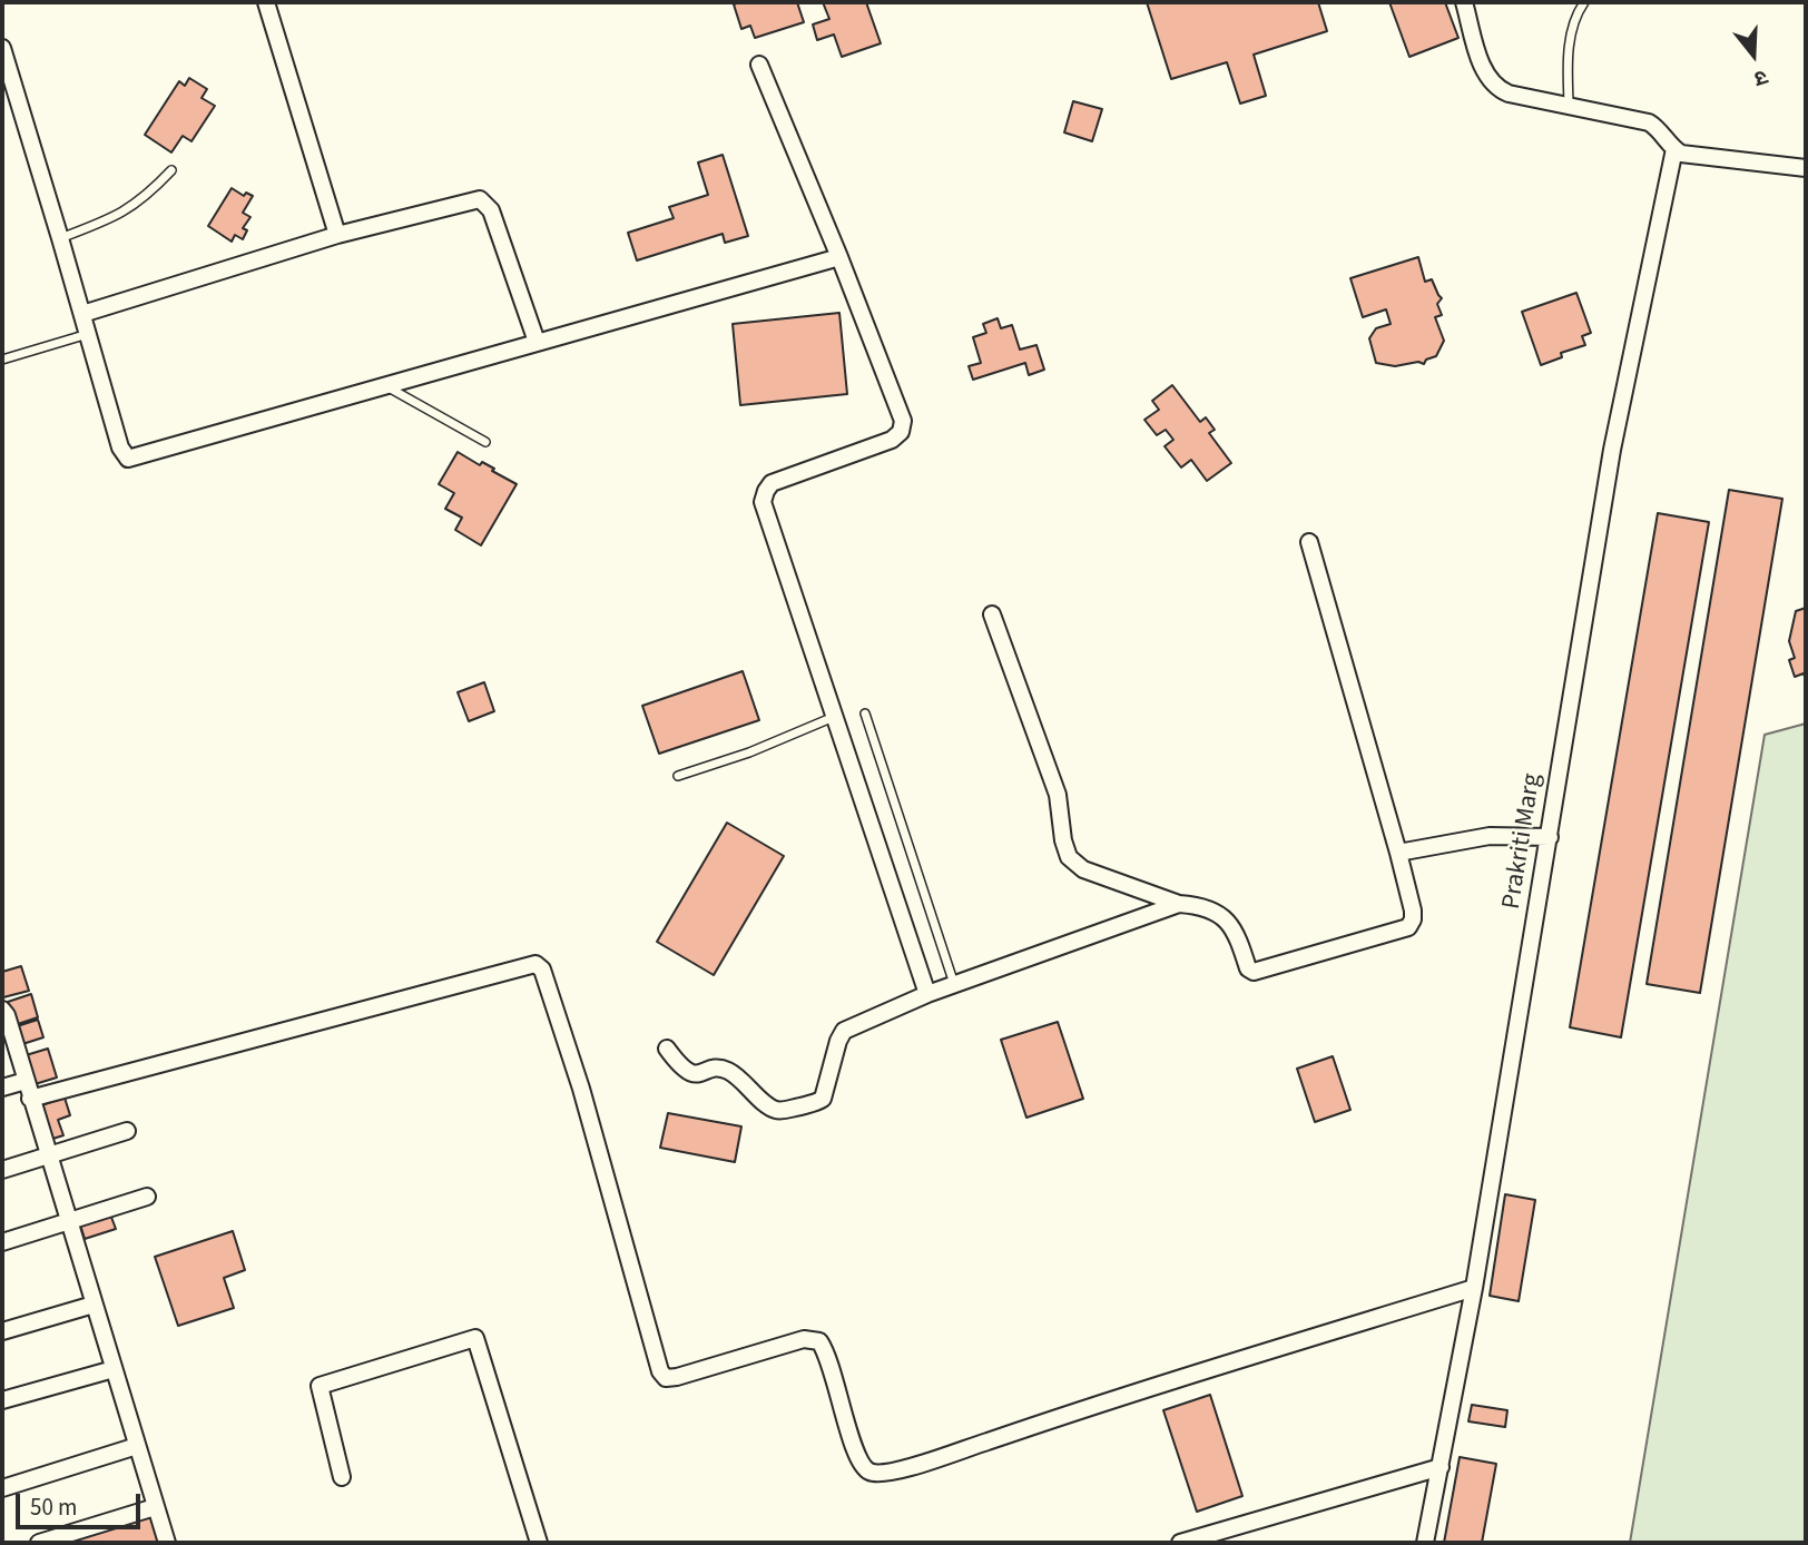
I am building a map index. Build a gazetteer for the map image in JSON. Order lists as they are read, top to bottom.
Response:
{
  "streets": {
    "street": ["Prakriti Marg"]
  },
  "scale_bar": "50 m",
  "north": "bottom"
}
